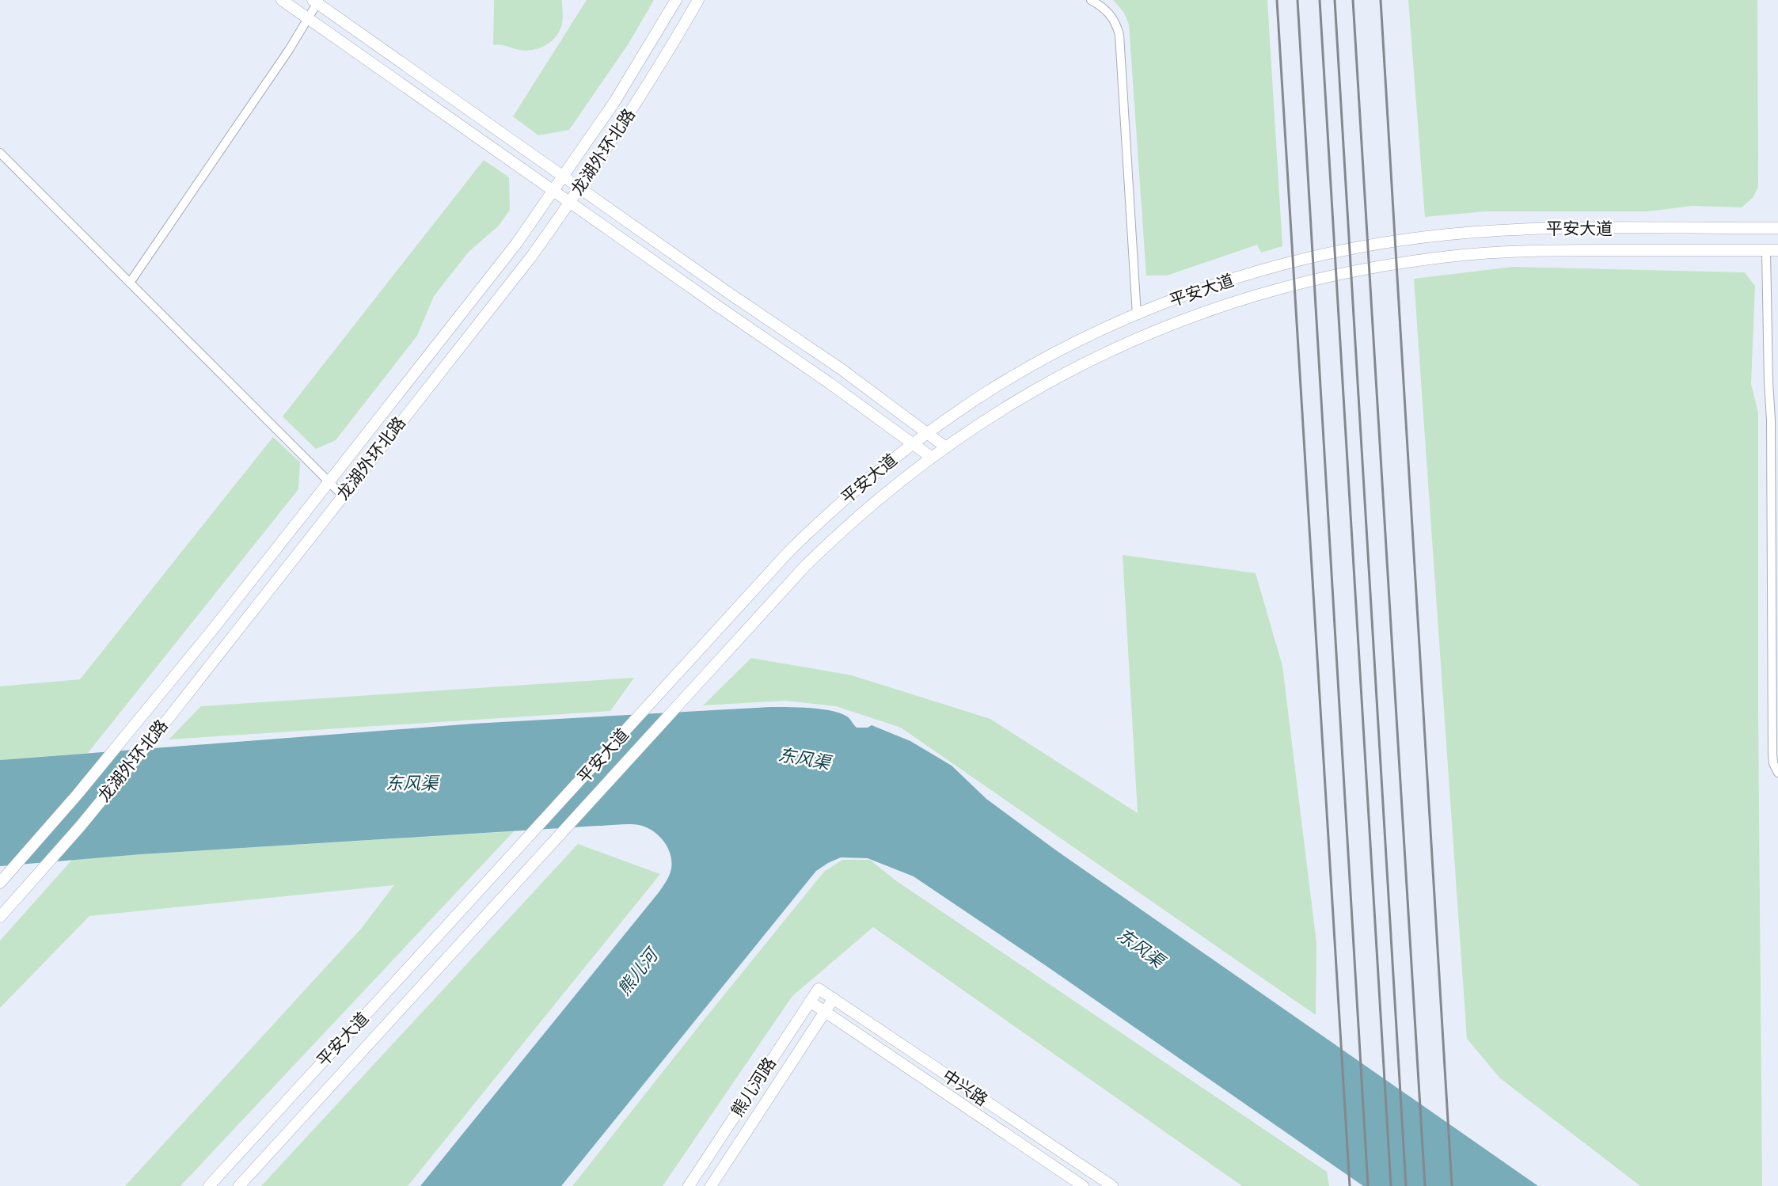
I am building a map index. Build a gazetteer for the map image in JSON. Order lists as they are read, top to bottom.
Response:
{
  "streets": {
    "main road": [
      "龙湖外环北路",
      "平安大道",
      "熊儿河路",
      "中兴路"
    ]
  },
  "crossings": [
    ["熊儿河路", "中兴路"]
  ],
  "water": ["东风渠", "熊儿河"]
}
